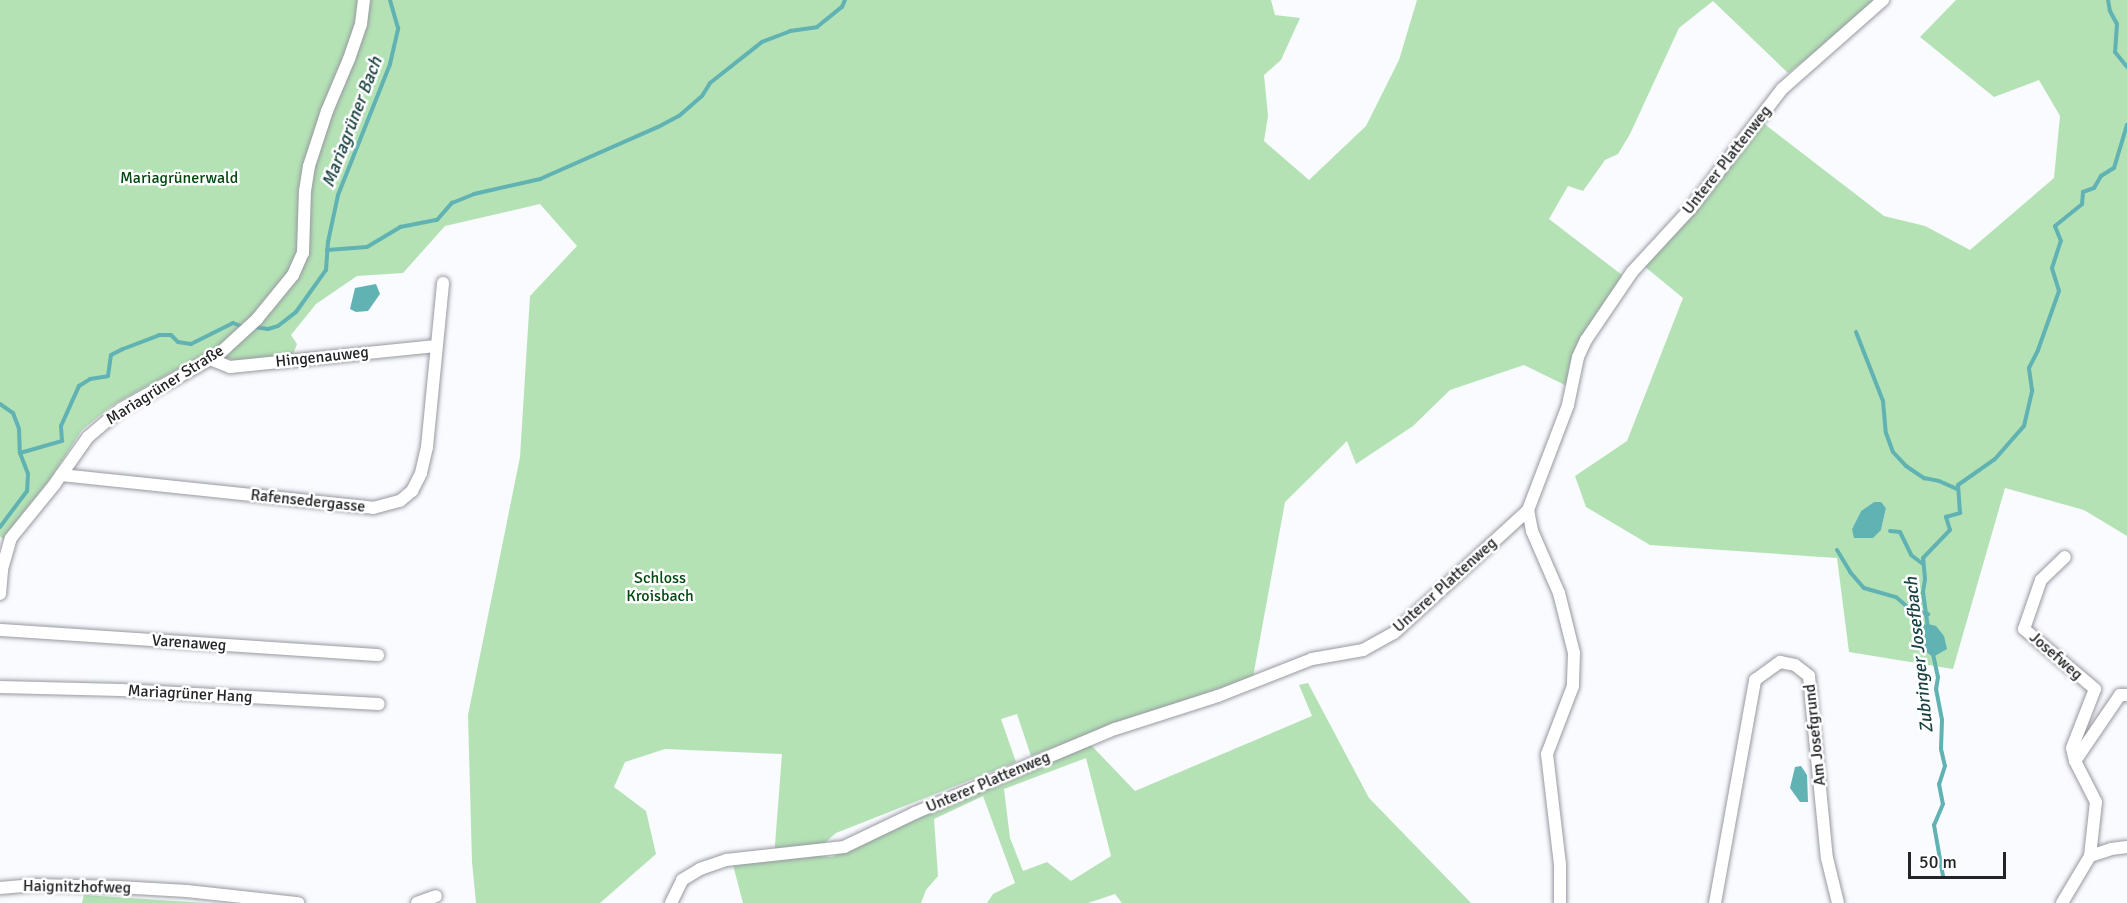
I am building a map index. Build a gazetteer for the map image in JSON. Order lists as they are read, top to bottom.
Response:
{
  "streets": {
    "street": [
      "Unterer Plattenweg",
      "Hingenauweg",
      "Mariagrüner Straße",
      "Rafensedergasse",
      "Varenaweg",
      "Josefweg",
      "Mariagrüner Hang",
      "Am Josefgrund",
      "Haignitzhofweg"
    ]
  },
  "crossings": [
    ["Hingenauweg", "Mariagrüner Straße"],
    ["Hingenauweg", "Rafensedergasse"],
    ["Mariagrüner Straße", "Rafensedergasse"]
  ],
  "water": ["Mariagrüner Bach", "Zubringer Josefbach"],
  "parks": ["Mariagrünerwald", "Schloss Kroisbach"],
  "scale_bar": "50 m"
}
